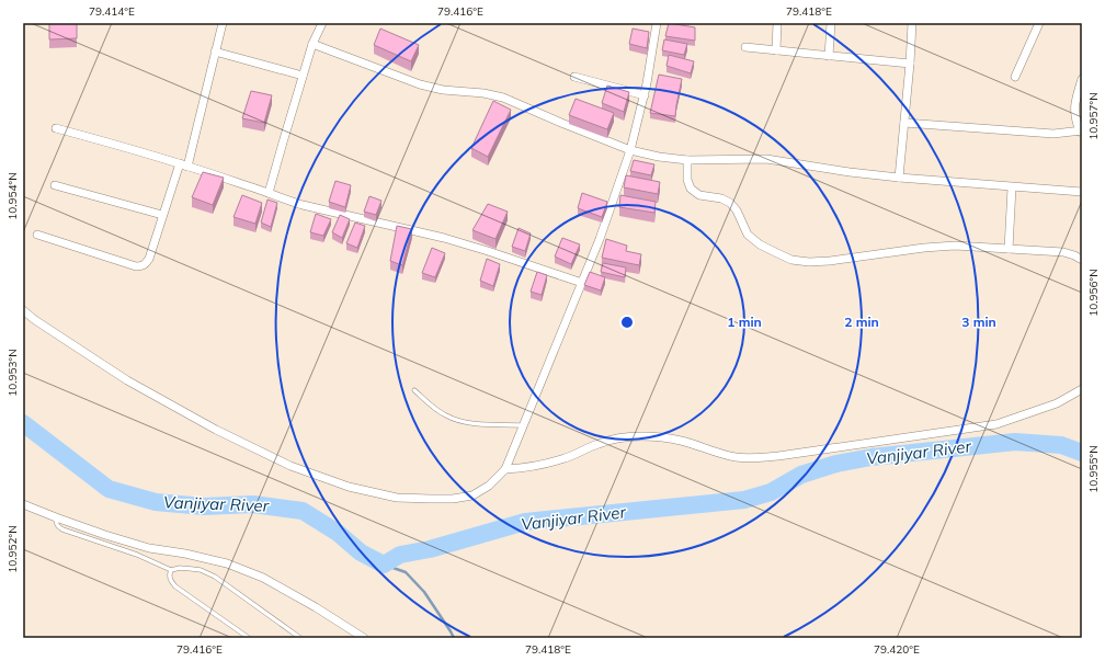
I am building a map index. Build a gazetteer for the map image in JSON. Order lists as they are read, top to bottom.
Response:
{
  "water": ["Vanjiyar River"],
  "coordinates": [
    "79.414°E",
    "79.416°E",
    "79.418°E",
    "10.957°N",
    "10.954°N",
    "10.956°N",
    "10.953°N",
    "10.955°N",
    "10.952°N",
    "79.420°E"
  ],
  "rings": ["1 min", "2 min", "3 min"]
}
